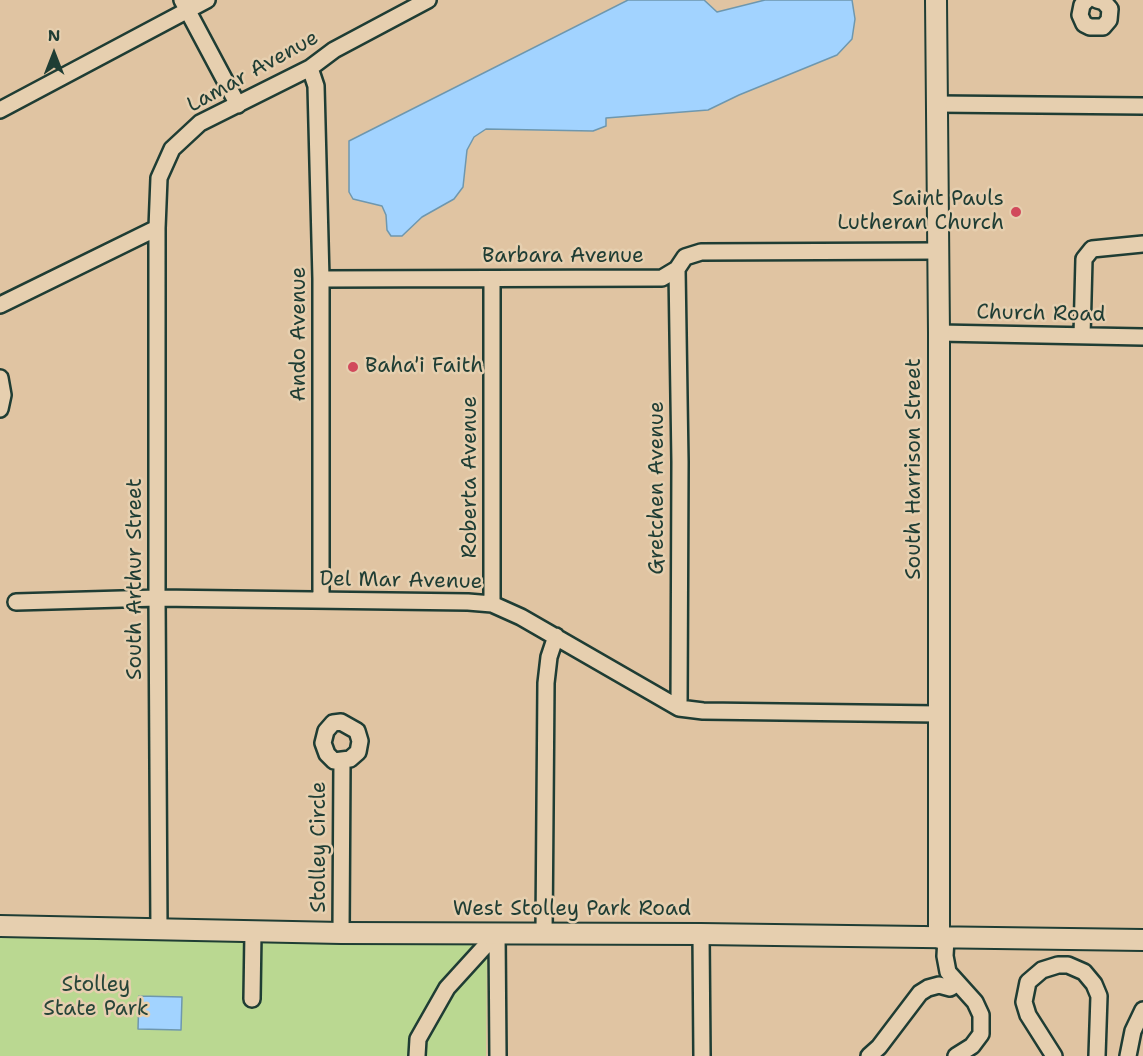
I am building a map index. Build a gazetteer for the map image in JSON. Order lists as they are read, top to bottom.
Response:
{
  "streets": {
    "main road": ["South Harrison Street", "West Stolley Park Road"],
    "street": [
      "Lamar Avenue",
      "Barbara Avenue",
      "Church Road",
      "Ando Avenue",
      "Roberta Avenue",
      "Gretchen Avenue",
      "South Arthur Street",
      "Del Mar Avenue",
      "Stolley Circle"
    ]
  },
  "crossings": [
    ["Lamar Avenue", "Ando Avenue"],
    ["Lamar Avenue", "South Arthur Street"],
    ["Barbara Avenue", "Ando Avenue"],
    ["Barbara Avenue", "South Harrison Street"],
    ["Barbara Avenue", "Roberta Avenue"],
    ["Barbara Avenue", "Gretchen Avenue"],
    ["Church Road", "South Harrison Street"],
    ["Ando Avenue", "Del Mar Avenue"],
    ["South Harrison Street", "Del Mar Avenue"],
    ["South Harrison Street", "West Stolley Park Road"],
    ["Roberta Avenue", "Del Mar Avenue"],
    ["Gretchen Avenue", "Del Mar Avenue"],
    ["South Arthur Street", "Del Mar Avenue"],
    ["South Arthur Street", "West Stolley Park Road"],
    ["Stolley Circle", "West Stolley Park Road"]
  ],
  "parks": ["Stolley State Park"],
  "places": ["Saint Pauls Lutheran Church", "Baha'i Faith"],
  "north": "top"
}
